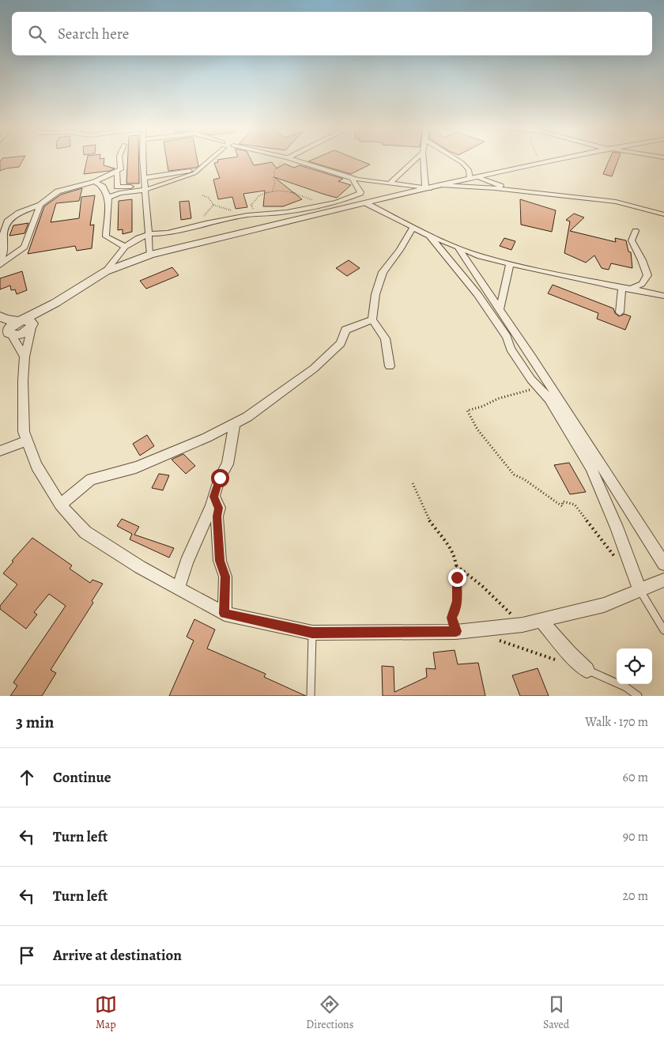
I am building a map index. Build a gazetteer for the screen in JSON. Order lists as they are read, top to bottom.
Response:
{
  "page": {
    "search": "Search here",
    "heading": ["3 min", "Walk · 170 m"],
    "list": [
      ["Continue", "60 m"],
      ["Turn left", "90 m"],
      ["Turn left", "20 m"],
      "Arrive at destination"
    ],
    "nav": ["Map", "Directions", "Saved"]
  }
}
